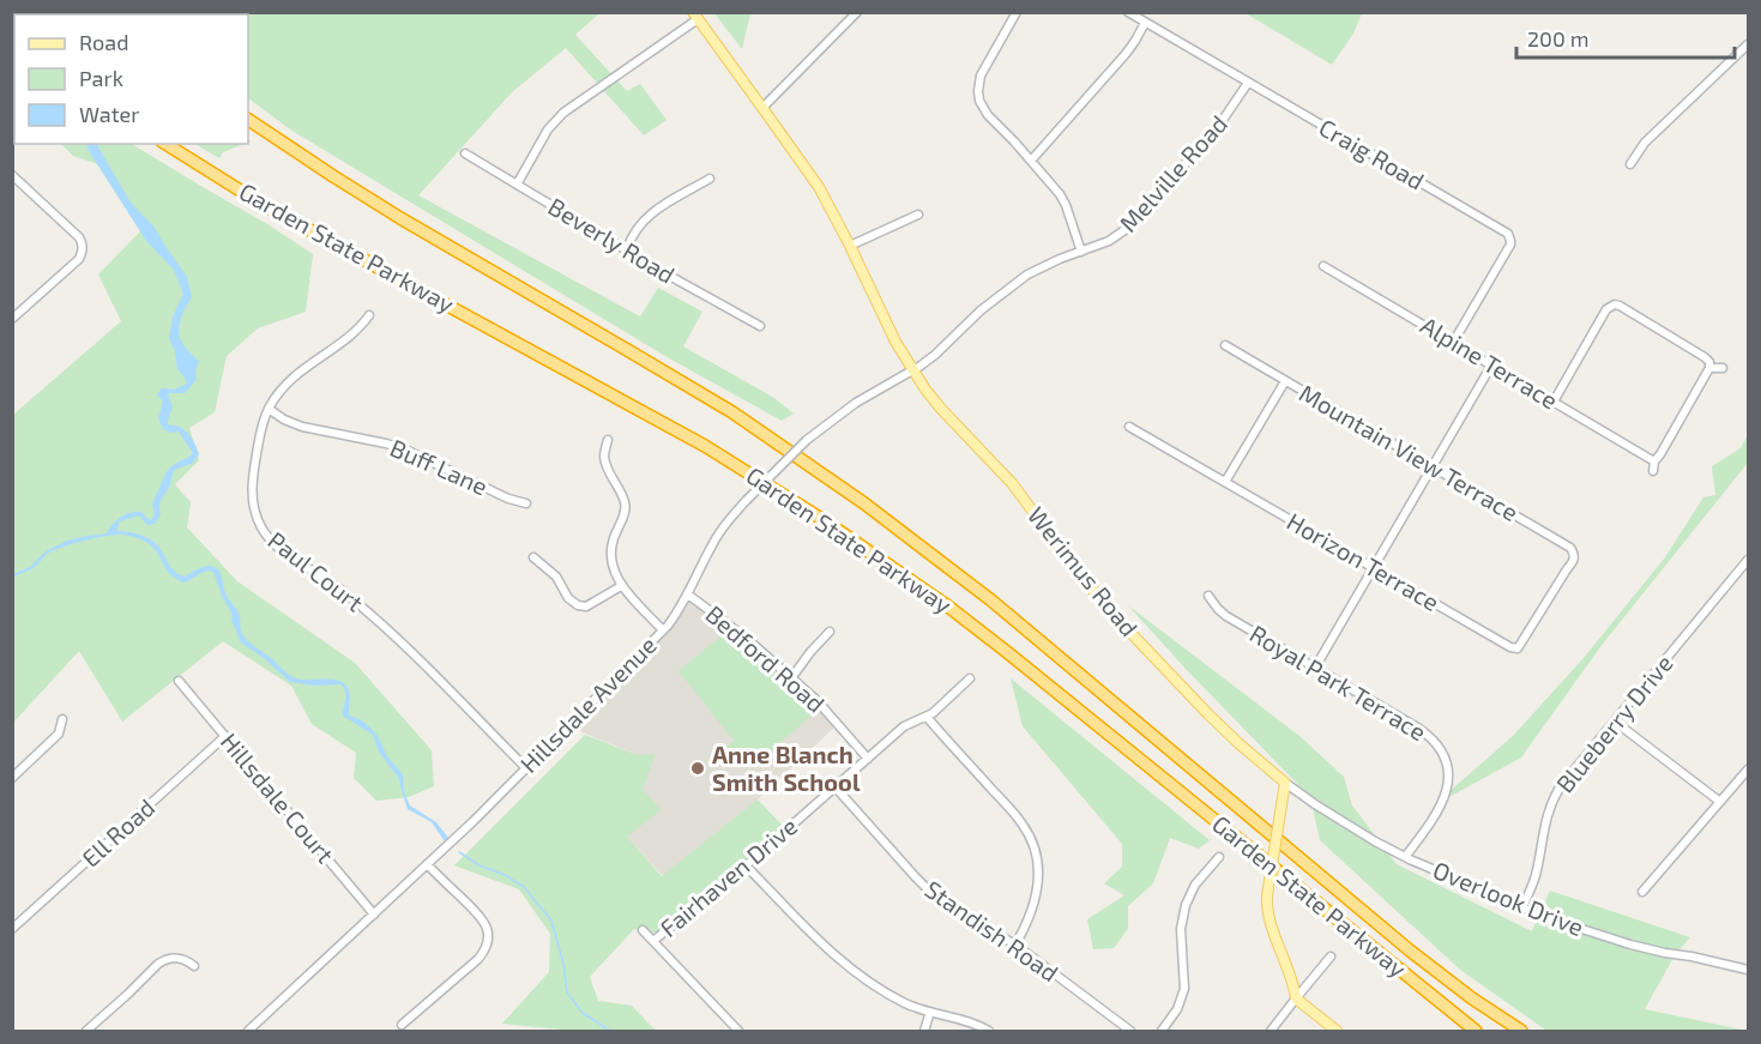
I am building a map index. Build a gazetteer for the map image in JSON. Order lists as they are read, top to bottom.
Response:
{
  "streets": {
    "highway": ["Garden State Parkway"],
    "main road": ["Werimus Road"],
    "street": [
      "Craig Road",
      "Melville Road",
      "Beverly Road",
      "Alpine Terrace",
      "Mountain View Terrace",
      "Buff Lane",
      "Horizon Terrace",
      "Paul Court",
      "Bedford Road",
      "Royal Park Terrace",
      "Hillsdale Avenue",
      "Blueberry Drive",
      "Hillsdale Court",
      "Ell Road",
      "Fairhaven Drive",
      "Overlook Drive",
      "Standish Road"
    ]
  },
  "crossings": [
    ["Craig Road", "Melville Road"],
    ["Craig Road", "Alpine Terrace"],
    ["Melville Road", "Werimus Road"],
    ["Melville Road", "Hillsdale Avenue"],
    ["Mountain View Terrace", "Horizon Terrace"],
    ["Buff Lane", "Paul Court"],
    ["Paul Court", "Hillsdale Avenue"],
    ["Werimus Road", "Hillsdale Avenue"],
    ["Werimus Road", "Overlook Drive"],
    ["Bedford Road", "Hillsdale Avenue"],
    ["Bedford Road", "Fairhaven Drive"],
    ["Royal Park Terrace", "Overlook Drive"],
    ["Hillsdale Avenue", "Hillsdale Court"],
    ["Blueberry Drive", "Overlook Drive"],
    ["Hillsdale Court", "Ell Road"],
    ["Fairhaven Drive", "Standish Road"]
  ],
  "places": ["Anne Blanch Smith School"],
  "legend": ["Road", "Park", "Water"],
  "scale_bar": "200 m"
}
